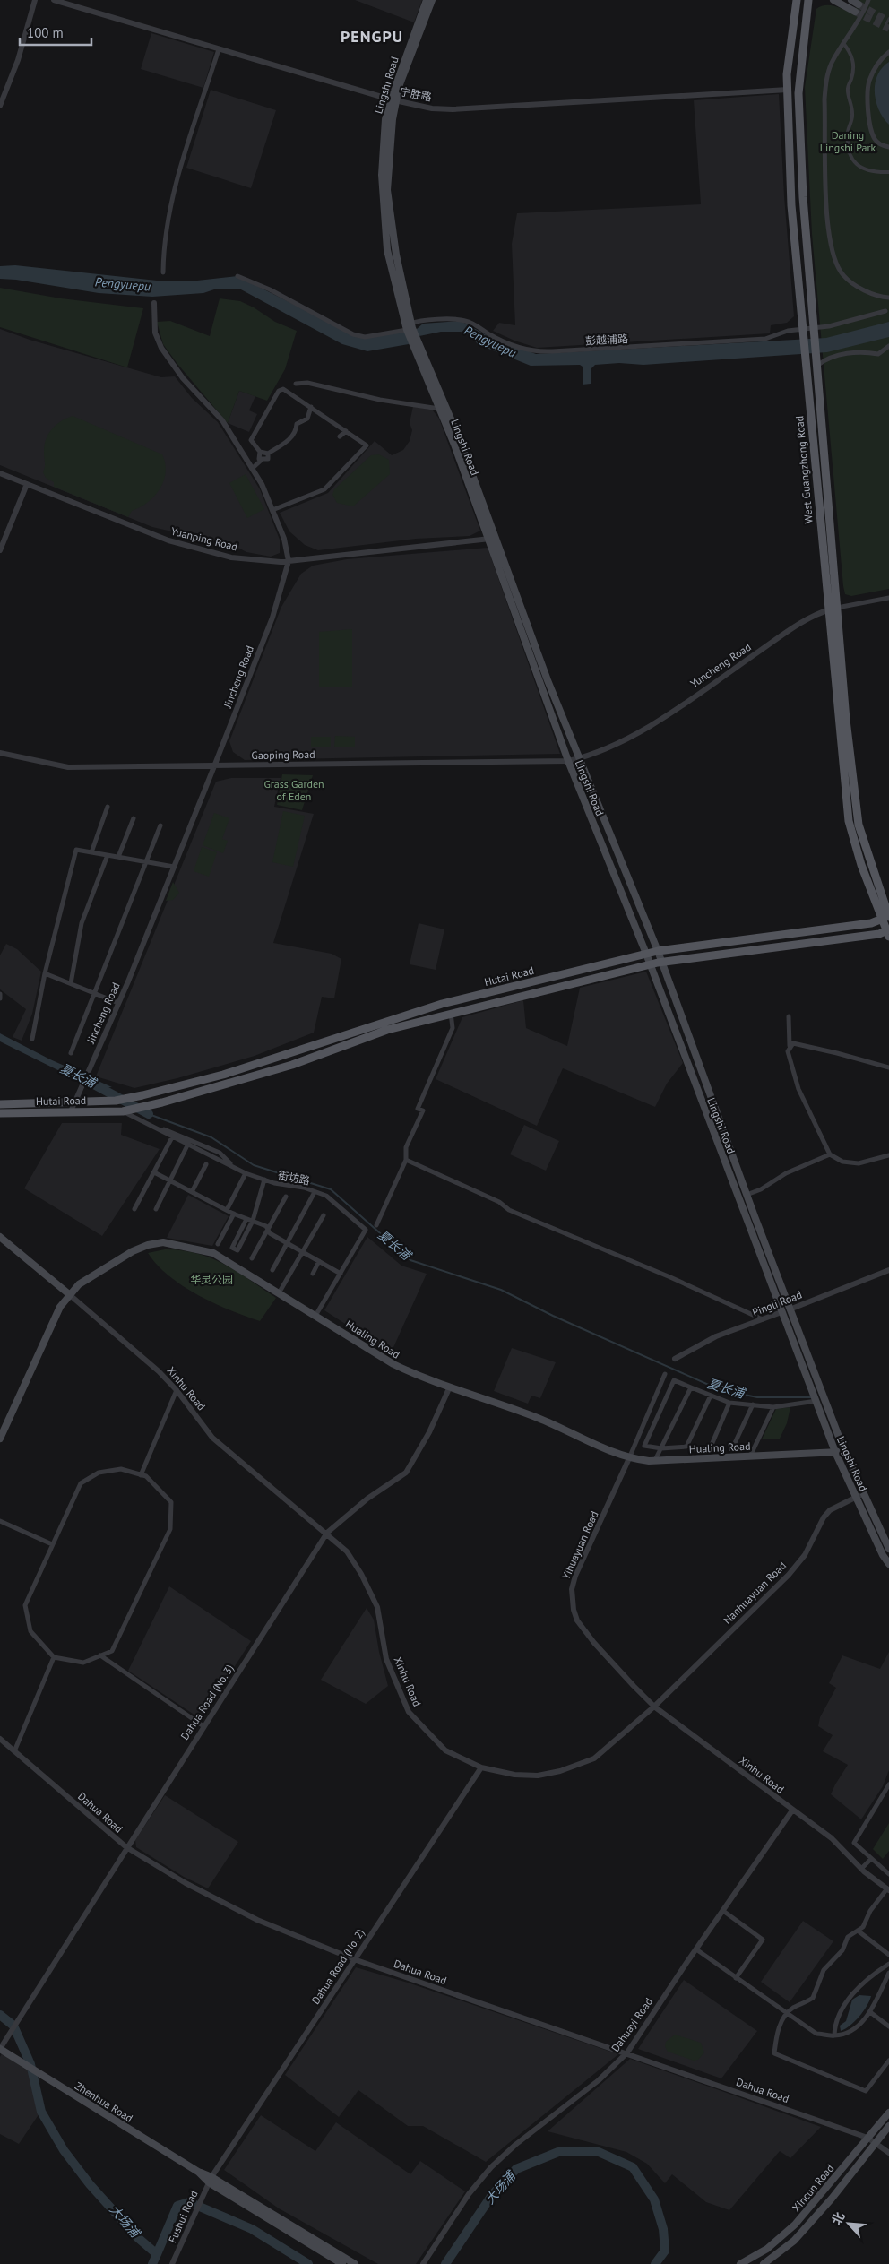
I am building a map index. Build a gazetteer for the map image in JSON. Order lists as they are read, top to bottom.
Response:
{
  "streets": {
    "main road": [
      "Lingshi Road",
      "West Guangzhong Road",
      "Hutai Road",
      "Hualing Road",
      "Xinhu Road",
      "Zhenhua Road",
      "Xincun Road"
    ],
    "street": [
      "宁胜路",
      "彭越浦路",
      "Yuanping Road",
      "Yuncheng Road",
      "Jincheng Road",
      "Gaoping Road",
      "街坊路",
      "Pingli Road",
      "Yihuayuan Road",
      "Nanhuayuan Road",
      "Dahua Road (No. 3)",
      "Dahua Road",
      "Dahua Road (No. 2)",
      "Dahuayi Road",
      "Fushui Road"
    ]
  },
  "crossings": [
    ["Lingshi Road", "宁胜路"],
    ["Lingshi Road", "彭越浦路"],
    ["Lingshi Road", "Yuanping Road"],
    ["Lingshi Road", "Yuncheng Road"],
    ["Lingshi Road", "Gaoping Road"],
    ["Lingshi Road", "Hutai Road"],
    ["Lingshi Road", "Pingli Road"],
    ["Lingshi Road", "Hualing Road"],
    ["Lingshi Road", "Nanhuayuan Road"],
    ["宁胜路", "West Guangzhong Road"],
    ["彭越浦路", "West Guangzhong Road"],
    ["West Guangzhong Road", "Yuncheng Road"],
    ["West Guangzhong Road", "Hutai Road"],
    ["Yuanping Road", "Jincheng Road"],
    ["Yuncheng Road", "Gaoping Road"],
    ["Jincheng Road", "Gaoping Road"],
    ["Jincheng Road", "Hutai Road"],
    ["Hutai Road", "街坊路"],
    ["街坊路", "Hualing Road"],
    ["Hualing Road", "Xinhu Road"],
    ["Hualing Road", "Yihuayuan Road"],
    ["Hualing Road", "Dahua Road (No. 3)"],
    ["Xinhu Road", "Yihuayuan Road"],
    ["Xinhu Road", "Nanhuayuan Road"],
    ["Xinhu Road", "Dahua Road (No. 3)"],
    ["Xinhu Road", "Dahua Road (No. 2)"],
    ["Xinhu Road", "Dahuayi Road"],
    ["Yihuayuan Road", "Nanhuayuan Road"],
    ["Dahua Road (No. 3)", "Dahua Road"],
    ["Dahua Road (No. 3)", "Zhenhua Road"],
    ["Dahua Road", "Dahua Road (No. 2)"],
    ["Dahua Road", "Dahuayi Road"],
    ["Dahua Road", "Xincun Road"],
    ["Dahua Road (No. 2)", "Zhenhua Road"],
    ["Dahua Road (No. 2)", "Fushui Road"],
    ["Zhenhua Road", "Fushui Road"]
  ],
  "districts": ["PENGPU"],
  "water": ["Pengyuepu", "夏长浦", "大场浦"],
  "parks": ["Daning Lingshi Park", "Grass Garden of Eden", "华灵公园"],
  "scale_bar": "100 m",
  "north": "top left"
}
